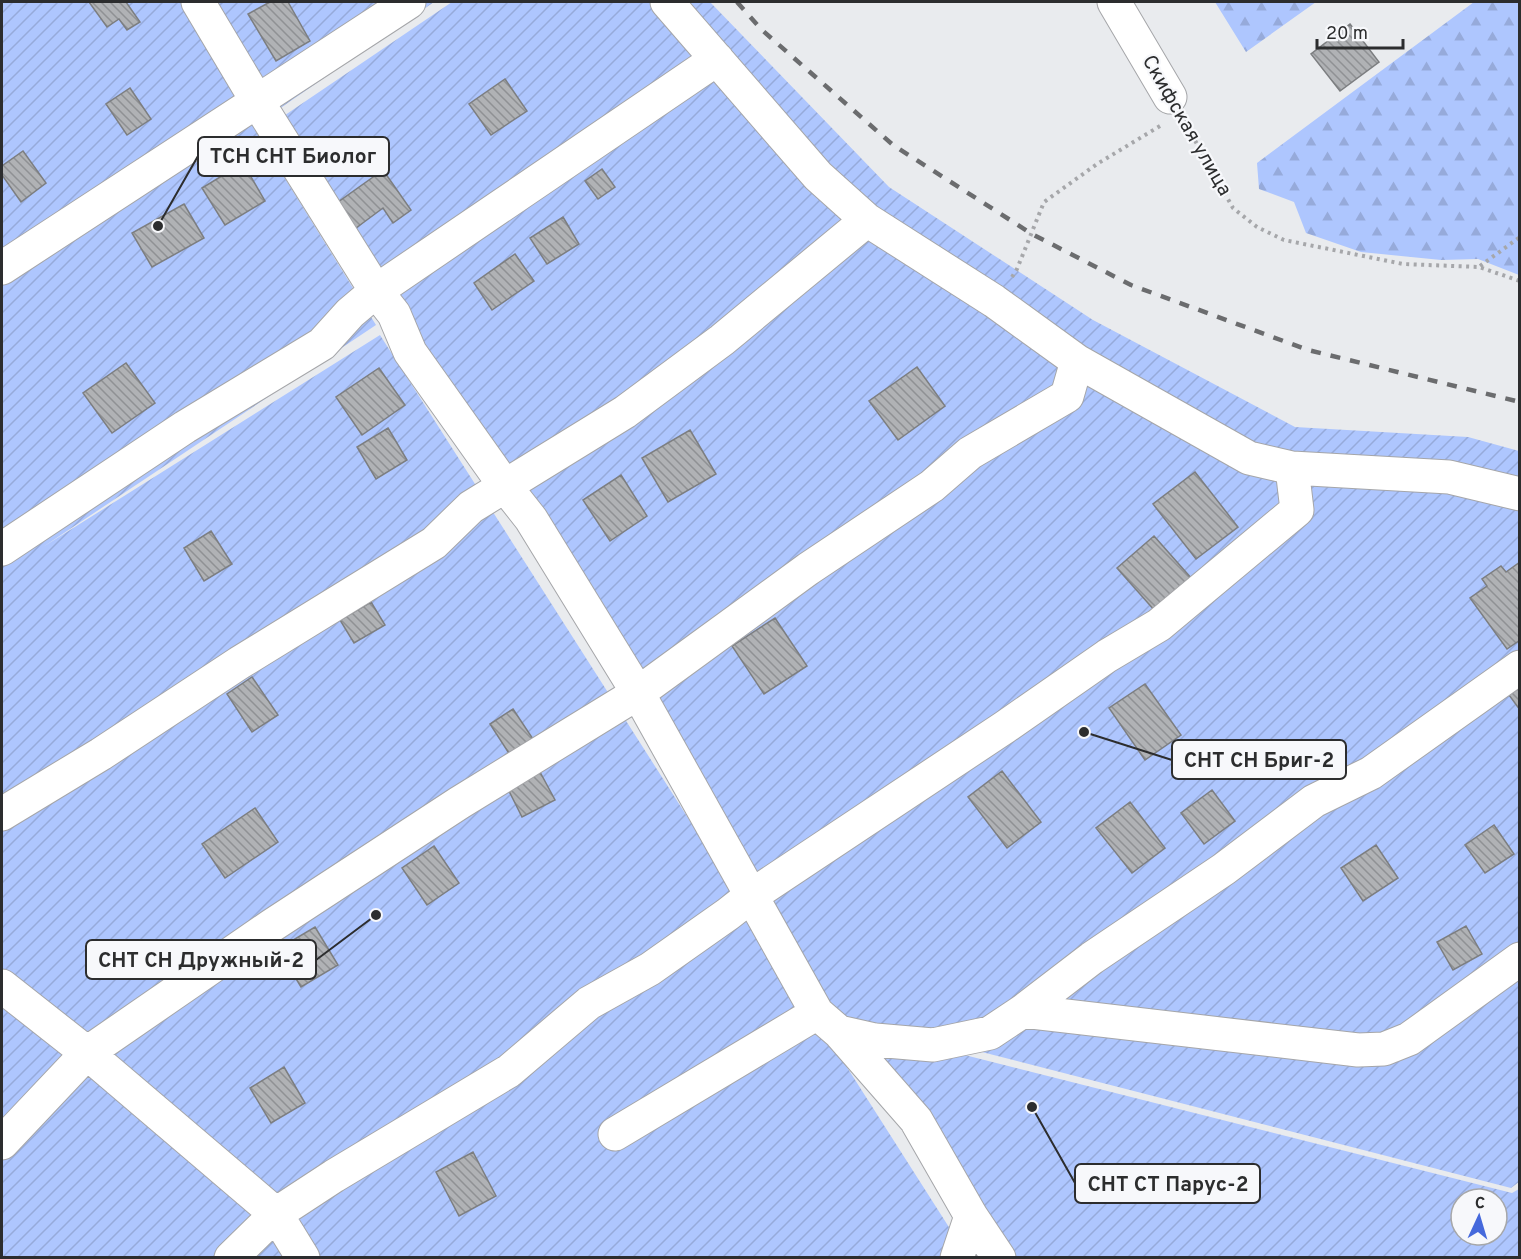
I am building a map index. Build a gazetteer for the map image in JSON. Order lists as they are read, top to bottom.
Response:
{
  "streets": {
    "street": ["Скифская улица"]
  },
  "places": [
    "ТСН СНТ Биолог",
    "СНТ СН Бриг-2",
    "СНТ СН Дружный-2",
    "СНТ СТ Парус-2"
  ],
  "scale_bar": "20 m",
  "north": "top"
}
